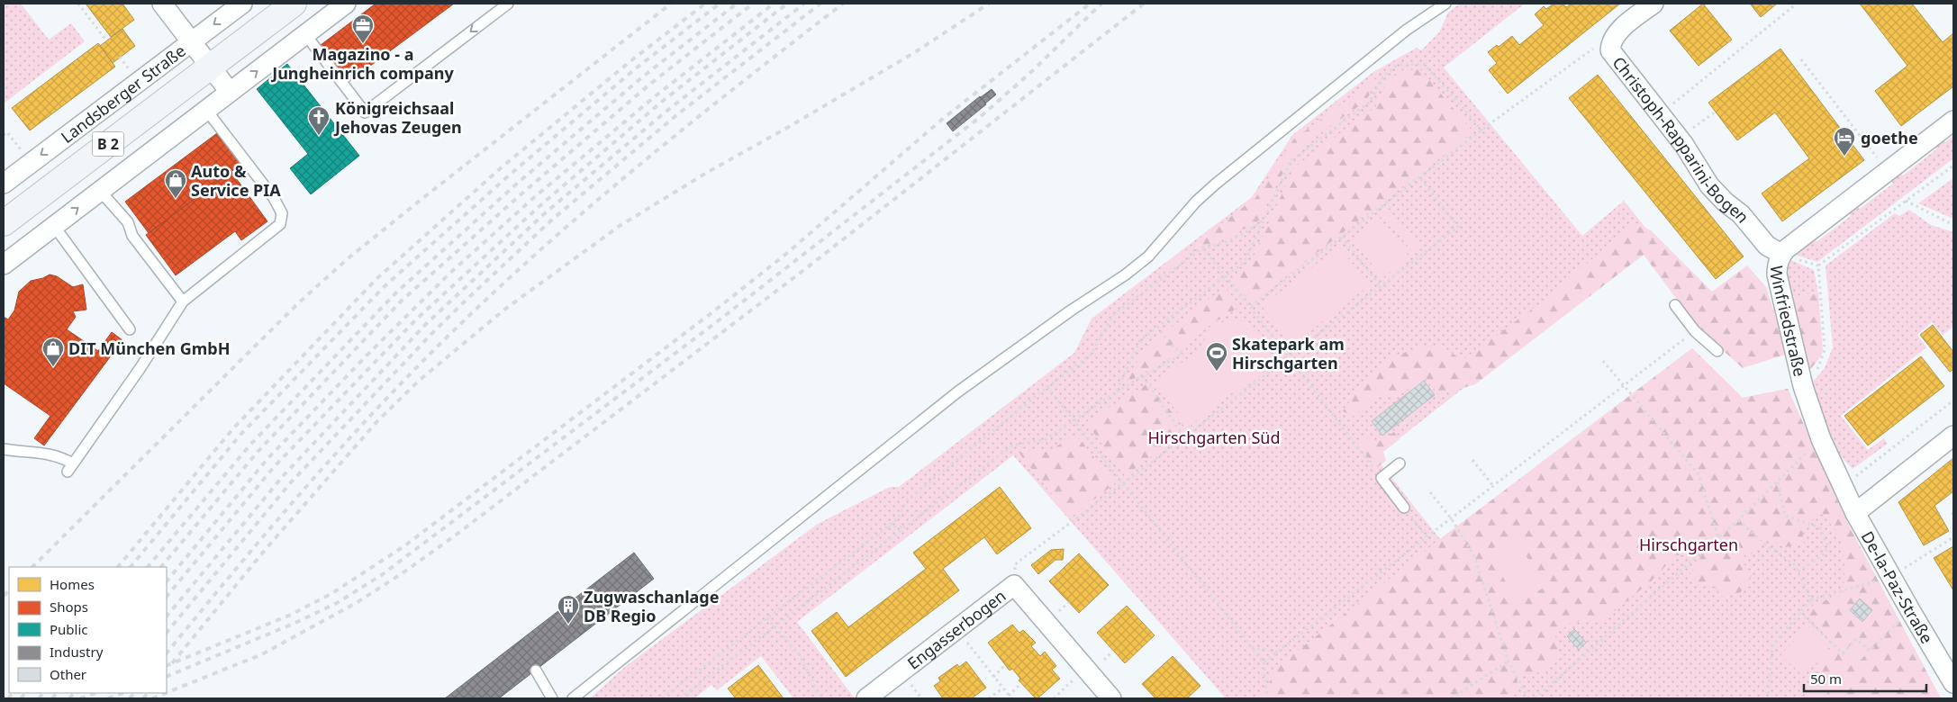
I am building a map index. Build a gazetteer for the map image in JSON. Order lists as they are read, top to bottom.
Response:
{
  "streets": {
    "main road": ["Landsberger Straße", "B 2"],
    "street": [
      "Christoph-Rapparini-Bogen",
      "Winfriedstraße",
      "De-la-Paz-Straße",
      "Engasserbogen"
    ]
  },
  "crossings": [
    ["Christoph-Rapparini-Bogen", "Winfriedstraße"],
    ["Winfriedstraße", "De-la-Paz-Straße"]
  ],
  "parks": ["Hirschgarten Süd", "Hirschgarten"],
  "places": {
    "office": ["Magazino - a Jungheinrich company"],
    "church": ["Königreichsaal Jehovas Zeugen"],
    "hotel": ["goethe"],
    "shop": ["Auto & Service PIA", "DIT München GmbH"],
    "sports": ["Skatepark am Hirschgarten"],
    "building": ["Zugwaschanlage DB Regio"]
  },
  "legend": [
    "Homes",
    "Shops",
    "Public",
    "Industry",
    "Other"
  ],
  "scale_bar": "50 m"
}
